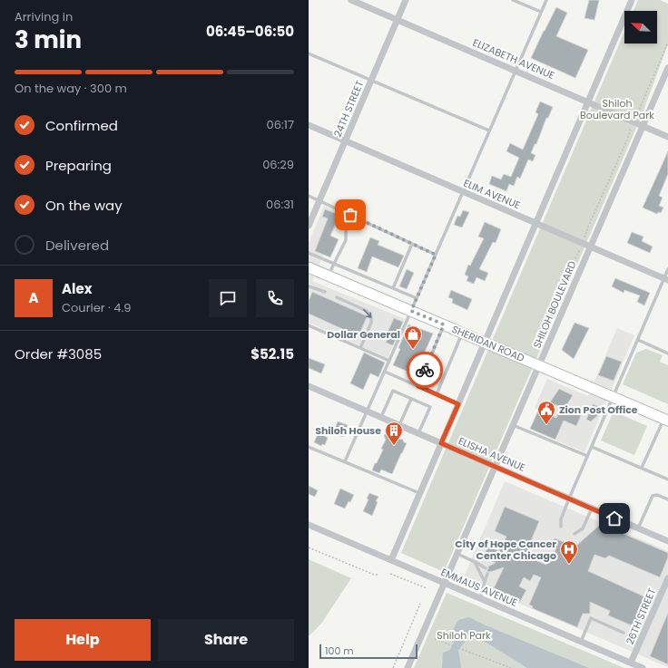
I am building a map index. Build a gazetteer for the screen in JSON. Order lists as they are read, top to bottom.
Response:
{
  "streets": {
    "main road": ["SHERIDAN ROAD"],
    "street": [
      "ELIZABETH AVENUE",
      "24TH STREET",
      "ELIM AVENUE",
      "SHILOH BOULEVARD",
      "ELISHA AVENUE",
      "EMMAUS AVENUE",
      "26TH STREET"
    ]
  },
  "crossings": [
    ["ELIZABETH AVENUE", "24TH STREET"],
    ["ELIZABETH AVENUE", "SHILOH BOULEVARD"],
    ["24TH STREET", "ELIM AVENUE"],
    ["ELIM AVENUE", "SHILOH BOULEVARD"],
    ["SHILOH BOULEVARD", "SHERIDAN ROAD"],
    ["SHILOH BOULEVARD", "ELISHA AVENUE"],
    ["SHILOH BOULEVARD", "EMMAUS AVENUE"],
    ["EMMAUS AVENUE", "26TH STREET"]
  ],
  "parks": ["Shiloh Boulevard Park", "Shiloh Park"],
  "places": {
    "shop": ["Dollar General"],
    "public building": ["Zion Post Office"],
    "building": ["Shiloh House"],
    "hospital": ["City of Hope Cancer Center Chicago"]
  },
  "scale_bar": "100 m",
  "north": "top left",
  "page": {
    "heading": ["3 min", "Arriving in", "06:45–06:50"],
    "panel": [
      "Alex",
      "Courier · 4.9",
      "Order #3085",
      "$52.15"
    ],
    "bar": "On the way · 300 m",
    "list": [
      ["Confirmed", "06:17"],
      ["Preparing", "06:29"],
      ["On the way", "06:31"],
      "Delivered"
    ],
    "round": "A",
    "buttons": ["Help", "Share"],
    "scale": "100 m"
  }
}
